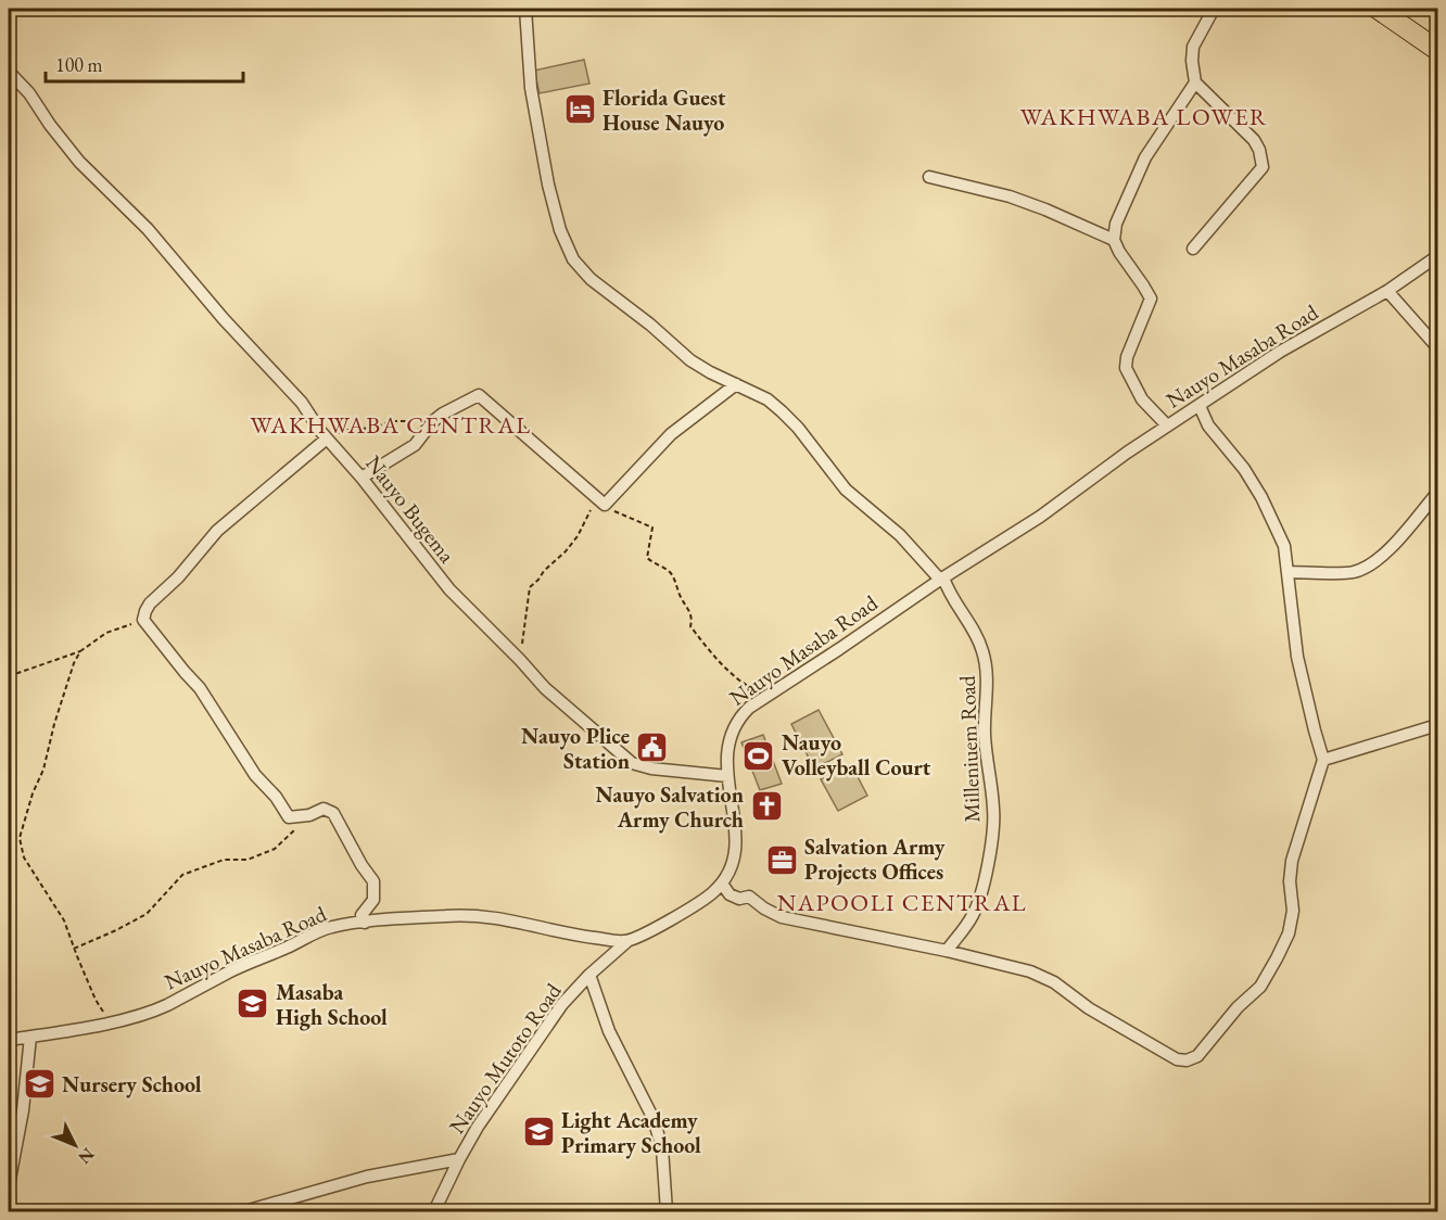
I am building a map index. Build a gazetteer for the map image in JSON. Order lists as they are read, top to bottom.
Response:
{
  "streets": {
    "street": [
      "Nauyo Masaba Road",
      "Nauyo Bugema",
      "Milleniuem Road",
      "Nauyo Mutoto Road"
    ]
  },
  "crossings": [
    ["Nauyo Masaba Road", "Nauyo Bugema"],
    ["Nauyo Masaba Road", "Milleniuem Road"],
    ["Nauyo Masaba Road", "Nauyo Mutoto Road"]
  ],
  "districts": ["WAKHWABA LOWER", "WAKHWABA CENTRAL", "NAPOOLI CENTRAL"],
  "places": {
    "hotel": ["Florida Guest House Nauyo"],
    "public building": ["Nauyo Plice Station"],
    "sports": ["Nauyo Volleyball Court"],
    "church": ["Nauyo Salvation Army Church"],
    "office": ["Salvation Army Projects Offices"],
    "school or university": ["Masaba High School", "Nursery School", "Light Academy Primary School"]
  },
  "scale_bar": "100 m",
  "north": "bottom right"
}
